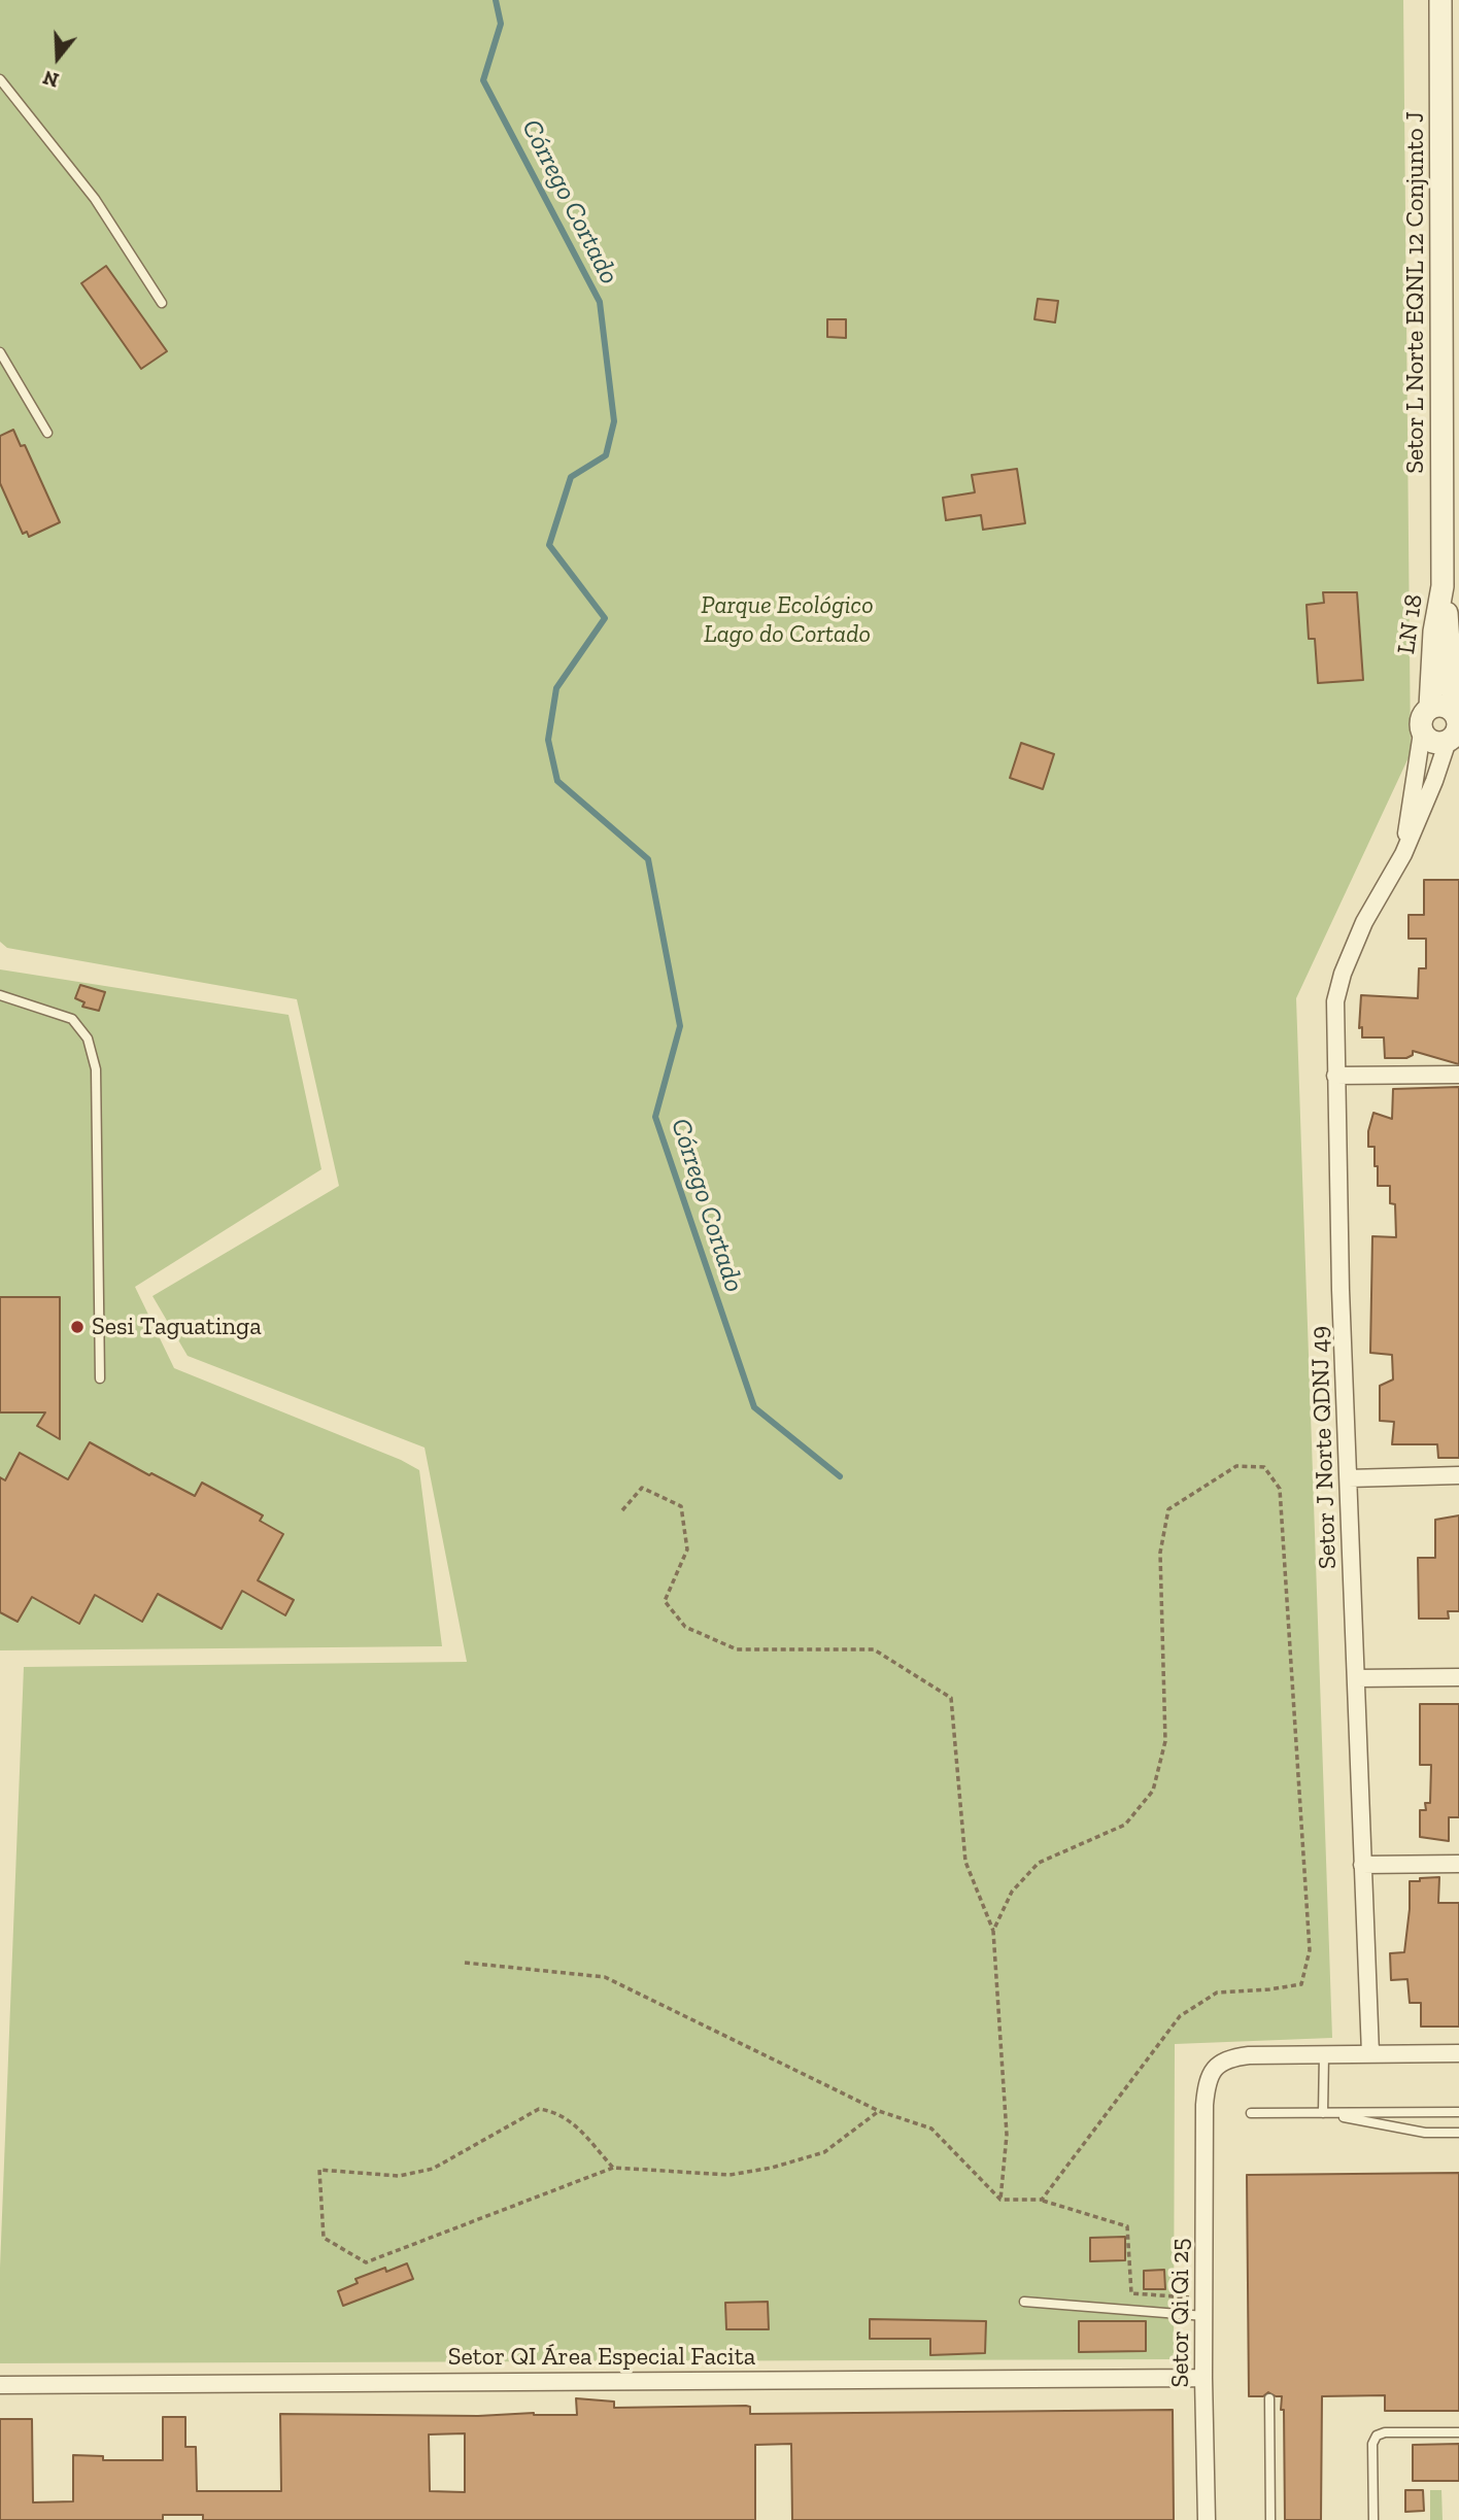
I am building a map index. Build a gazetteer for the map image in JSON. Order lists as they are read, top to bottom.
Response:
{
  "streets": {
    "street": [
      "Setor L Norte EQNL 12 Conjunto J",
      "LN 18",
      "Setor J Norte QDNJ 49",
      "Setor Qi Qi 25",
      "Setor QI Área Especial Facita"
    ]
  },
  "crossings": [
    ["Setor L Norte EQNL 12 Conjunto J", "LN 18"],
    ["Setor J Norte QDNJ 49", "Setor Qi Qi 25"],
    ["Setor Qi Qi 25", "Setor QI Área Especial Facita"]
  ],
  "water": ["Córrego Cortado"],
  "parks": ["Parque Ecológico Lago do Cortado"],
  "places": ["Sesi Taguatinga"],
  "north": "bottom"
}
